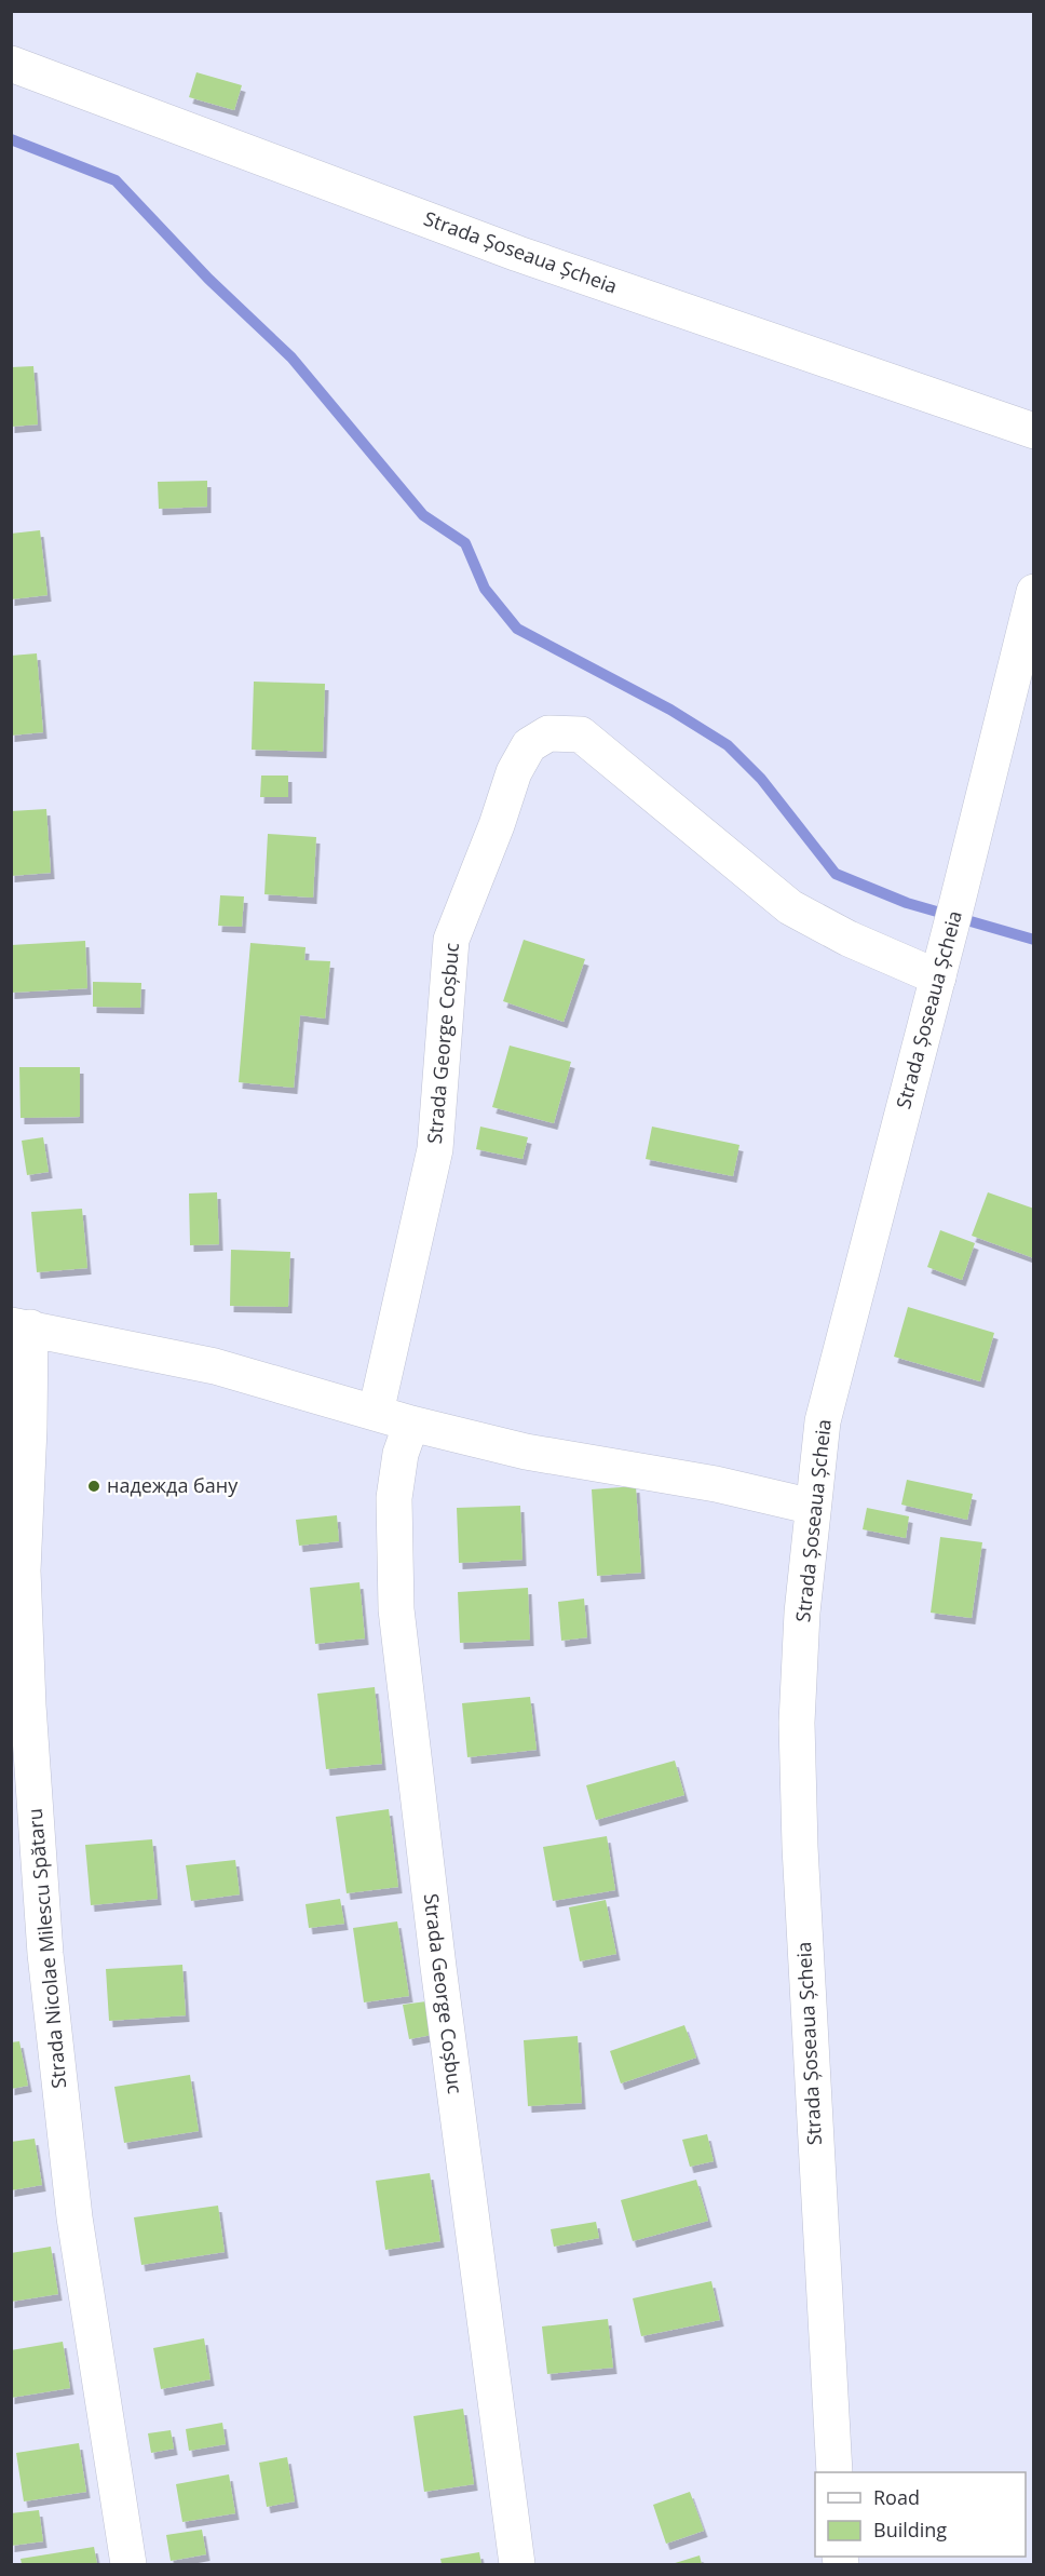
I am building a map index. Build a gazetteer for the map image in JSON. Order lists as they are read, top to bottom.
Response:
{
  "streets": {
    "street": ["Strada Șoseaua Șcheia", "Strada George Coșbuc", "Strada Nicolae Milescu Spătaru"]
  },
  "crossings": [
    ["Strada Șoseaua Șcheia", "Strada George Coșbuc"]
  ],
  "places": ["надежда бану"],
  "legend": ["Road", "Building"]
}
